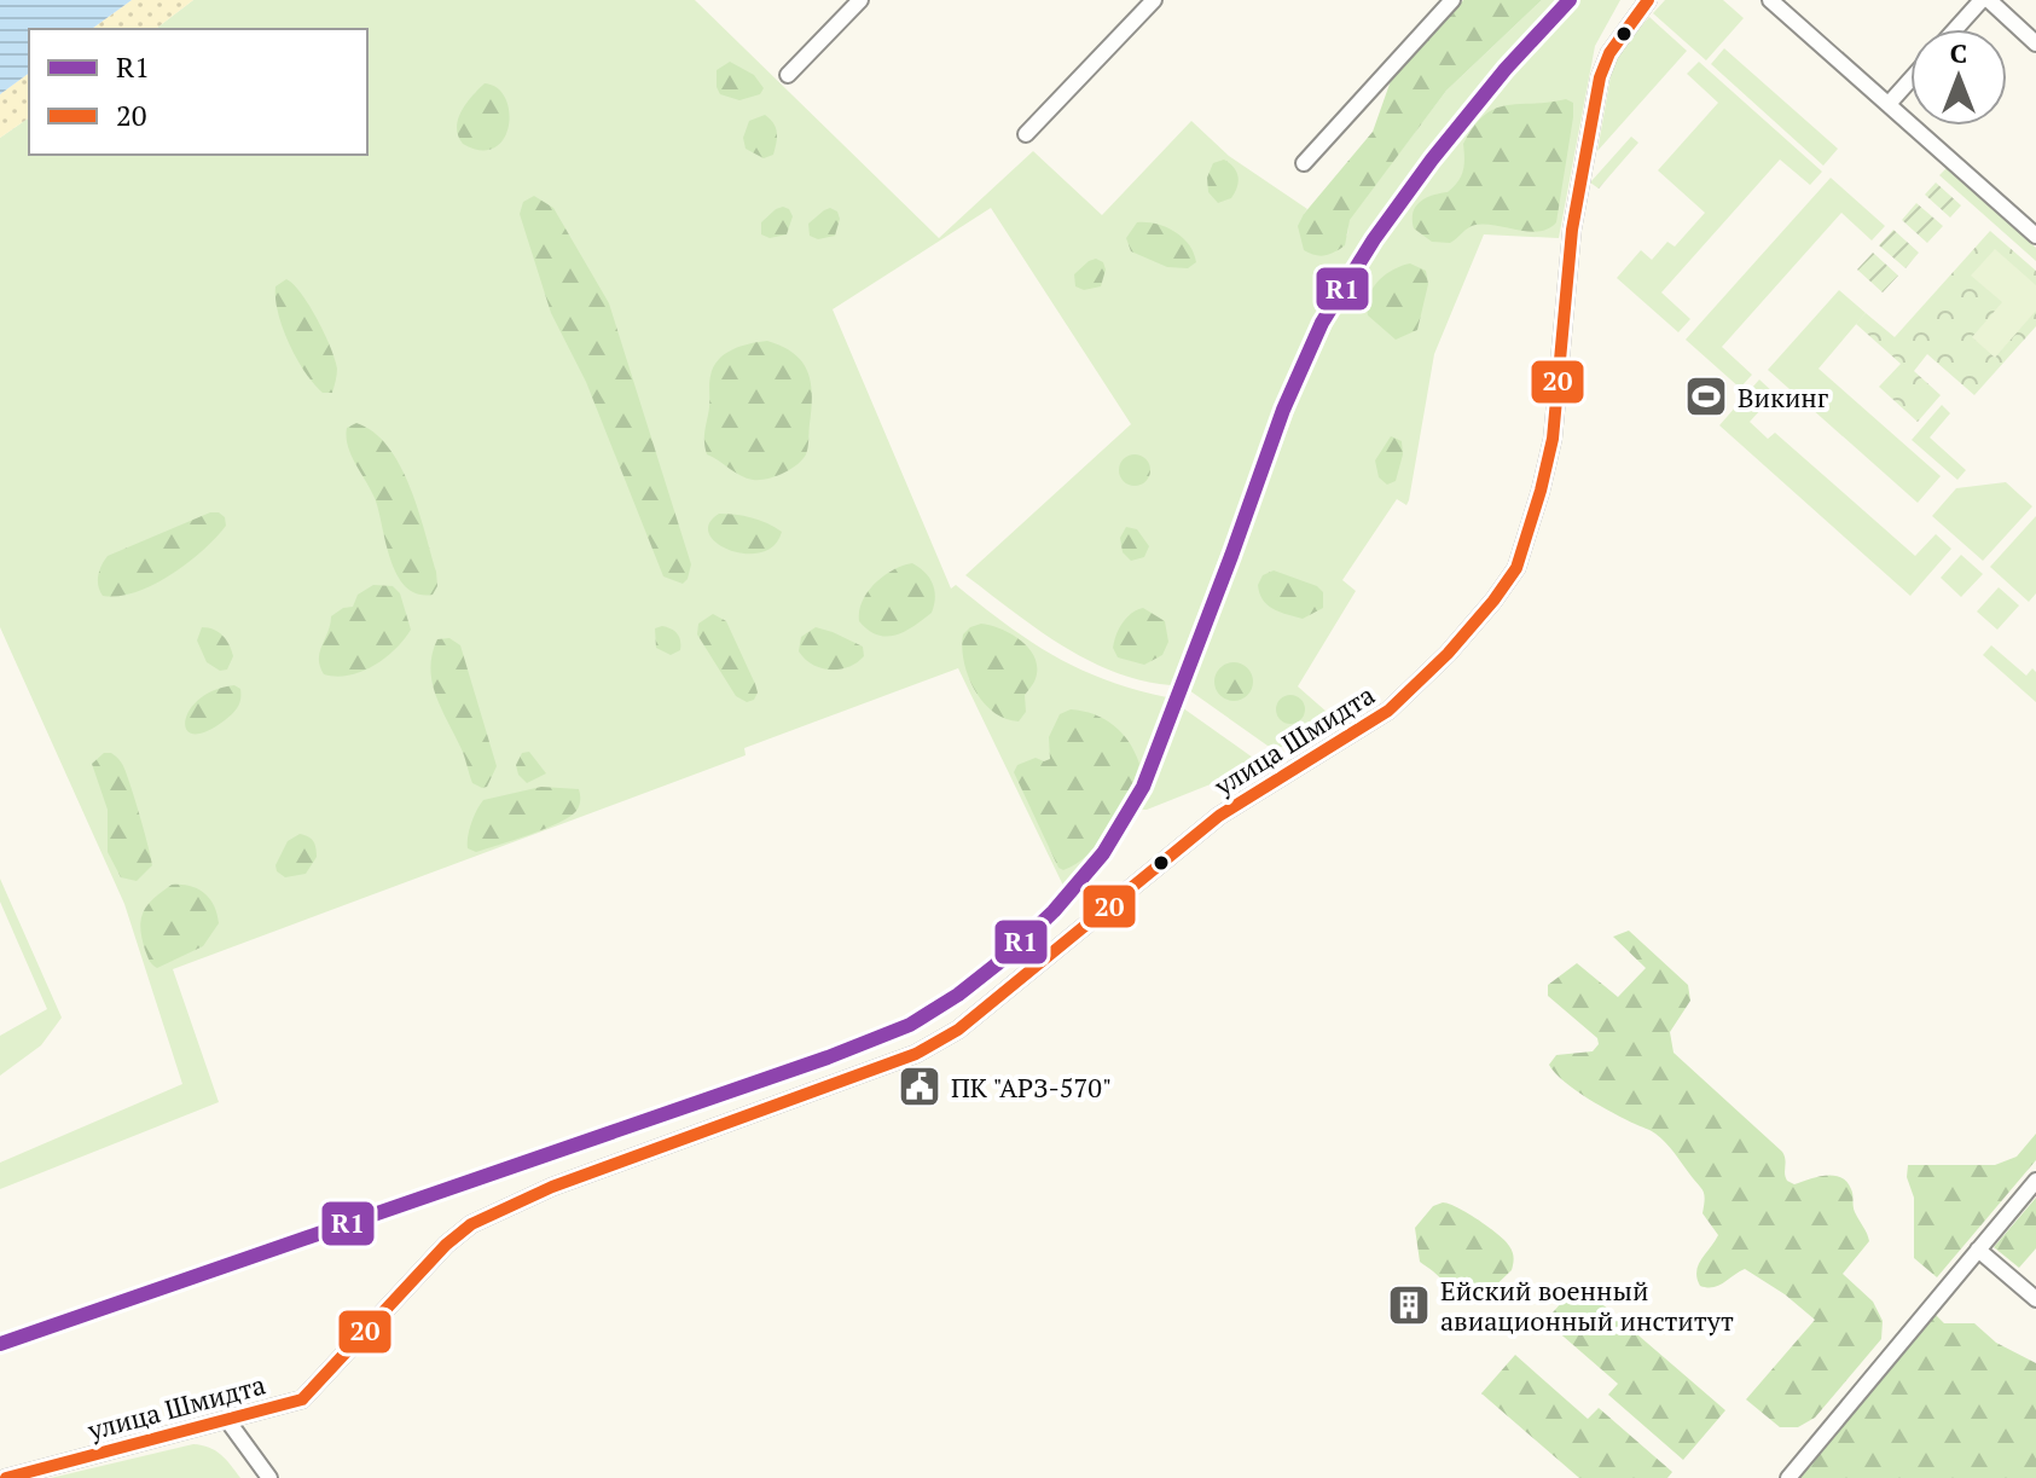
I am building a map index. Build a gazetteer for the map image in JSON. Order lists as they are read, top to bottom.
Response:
{
  "streets": {
    "street": ["улица Шмидта"]
  },
  "places": {
    "sports": ["Викинг"],
    "public building": ["ПК \"АРЗ-570\""],
    "building": ["Ейский военный авиационный институт"]
  },
  "lines": ["transit line R1", "transit line 20"],
  "legend": ["R1", "20"],
  "north": "top"
}
